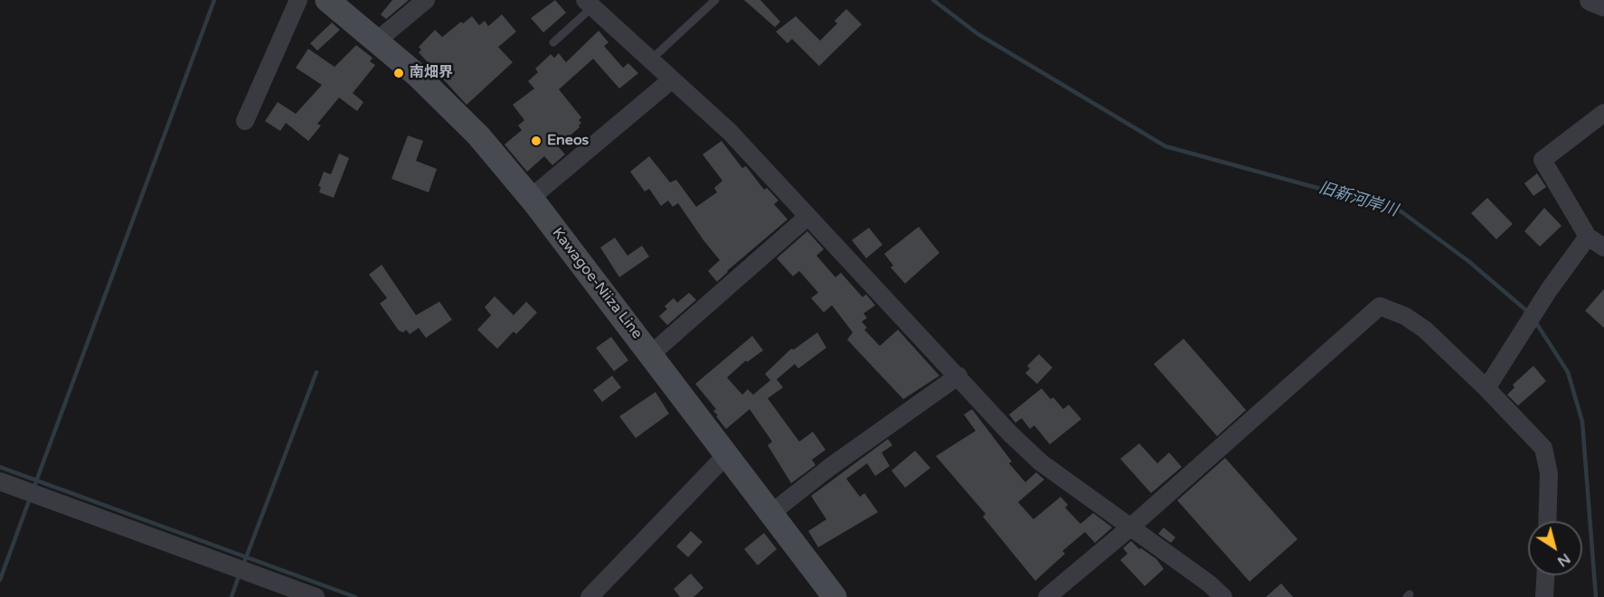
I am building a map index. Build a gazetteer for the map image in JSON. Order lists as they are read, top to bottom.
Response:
{
  "streets": {
    "main road": ["Kawagoe-Niiza Line"]
  },
  "water": ["旧新河岸川"],
  "places": ["南畑界", "Eneos"],
  "north": "bottom right"
}
